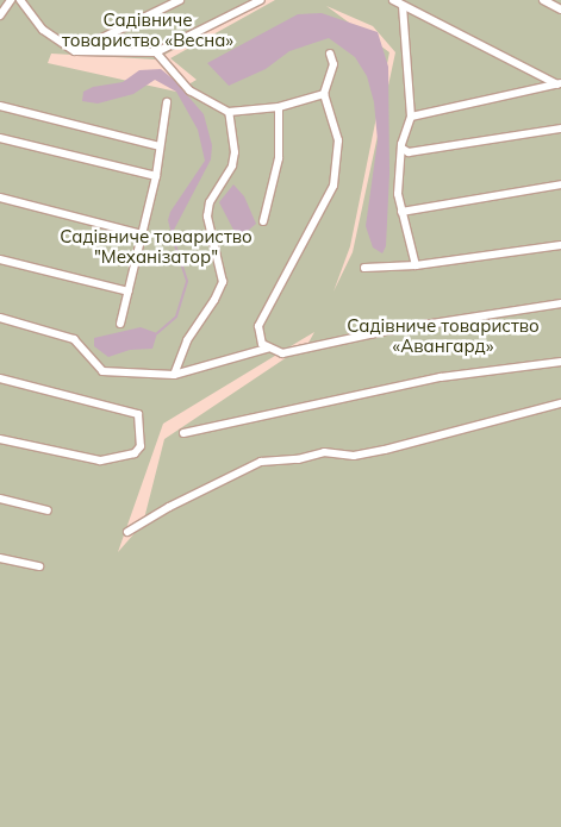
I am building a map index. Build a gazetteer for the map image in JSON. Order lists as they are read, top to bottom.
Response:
{
  "parks": ["Садівниче товариство «Весна»", "Садівниче товариство \"Механізатор\"", "Садівниче товариство «Авангард»"]
}
